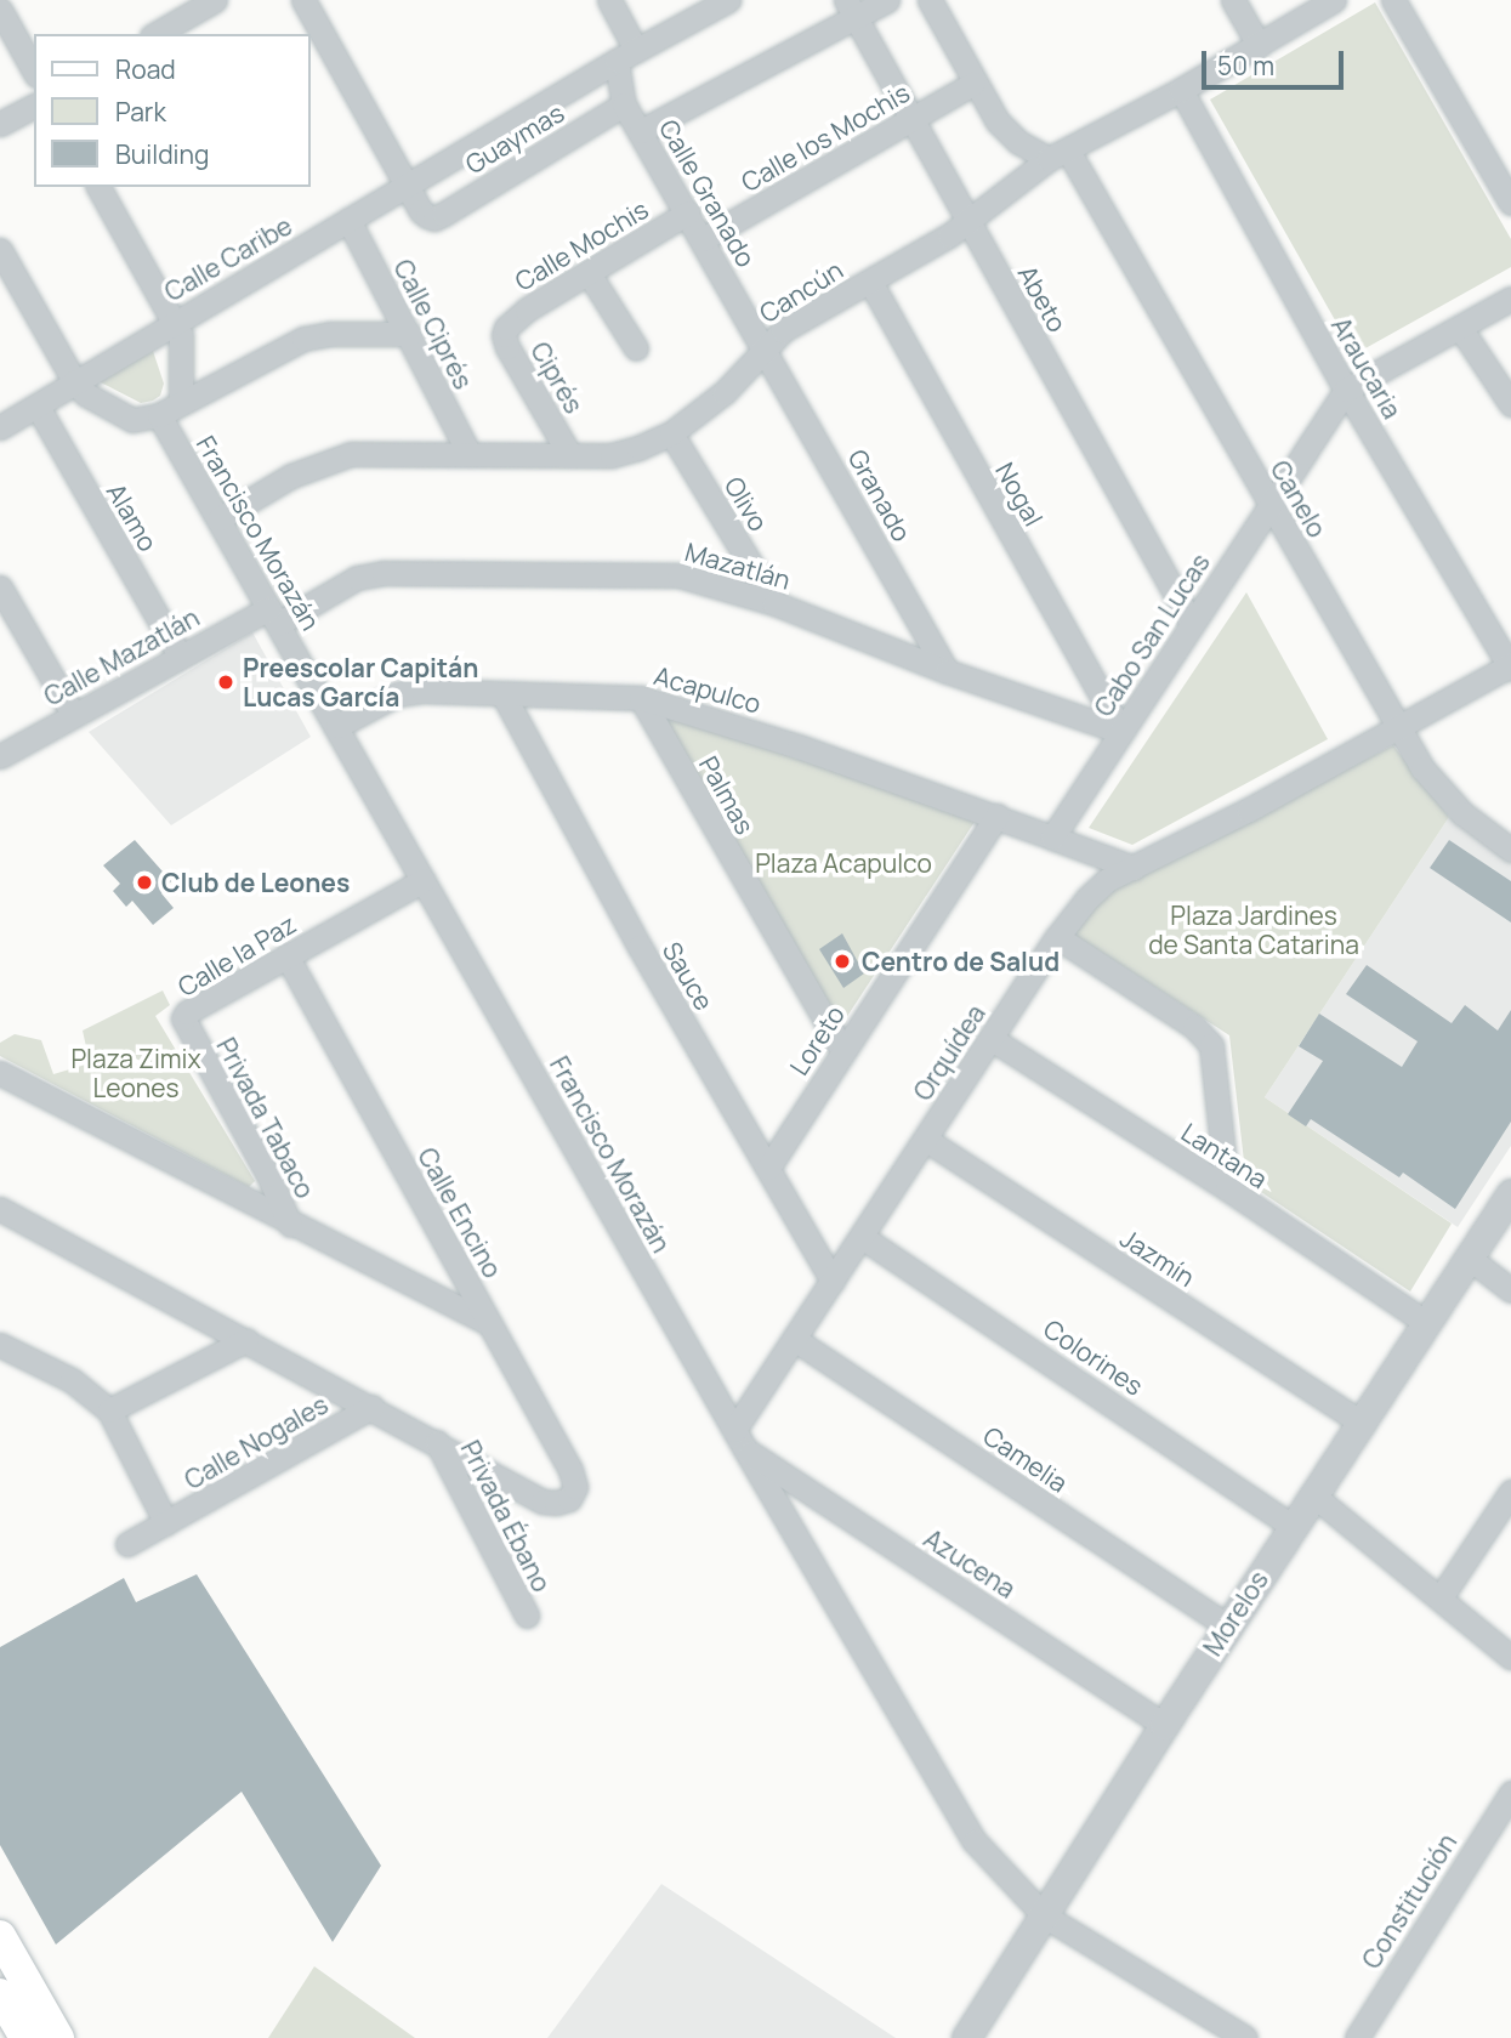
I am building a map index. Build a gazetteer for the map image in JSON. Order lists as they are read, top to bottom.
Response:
{
  "streets": {
    "street": [
      "Calle los Mochis",
      "Guaymas",
      "Calle Granado",
      "Calle Mochis",
      "Calle Caribe",
      "Cancún",
      "Abeto",
      "Calle Ciprés",
      "Araucaria",
      "Ciprés",
      "Nogal",
      "Granado",
      "Canelo",
      "Olivo",
      "Alamo",
      "Francisco Morazán",
      "Mazatlán",
      "Cabo San Lucas",
      "Calle Mazatlán",
      "Acapulco",
      "Palmas",
      "Calle la Paz",
      "Sauce",
      "Loreto",
      "Orquídea",
      "Privada Tabaco",
      "Lantana",
      "Calle Encino",
      "Jazmín",
      "Colorines",
      "Calle Nogales",
      "Camelia",
      "Privada Ébano",
      "Azucena",
      "Morelos",
      "Constitución"
    ]
  },
  "crossings": [
    ["Calle los Mochis", "Calle Granado"],
    ["Calle los Mochis", "Abeto"],
    ["Guaymas", "Calle Granado"],
    ["Guaymas", "Calle Caribe"],
    ["Calle Granado", "Calle Mochis"],
    ["Calle Granado", "Calle Caribe"],
    ["Calle Granado", "Cancún"],
    ["Calle Granado", "Granado"],
    ["Calle Mochis", "Ciprés"],
    ["Calle Caribe", "Calle Ciprés"],
    ["Calle Caribe", "Alamo"],
    ["Cancún", "Abeto"],
    ["Cancún", "Calle Ciprés"],
    ["Cancún", "Araucaria"],
    ["Cancún", "Ciprés"],
    ["Cancún", "Nogal"],
    ["Cancún", "Granado"],
    ["Cancún", "Canelo"],
    ["Cancún", "Olivo"],
    ["Cancún", "Francisco Morazán"],
    ["Abeto", "Cabo San Lucas"],
    ["Araucaria", "Cabo San Lucas"],
    ["Araucaria", "Orquídea"],
    ["Nogal", "Mazatlán"],
    ["Nogal", "Cabo San Lucas"],
    ["Granado", "Mazatlán"],
    ["Canelo", "Cabo San Lucas"],
    ["Canelo", "Orquídea"],
    ["Olivo", "Mazatlán"],
    ["Alamo", "Calle Mazatlán"],
    ["Francisco Morazán", "Mazatlán"],
    ["Francisco Morazán", "Calle Mazatlán"],
    ["Francisco Morazán", "Acapulco"],
    ["Francisco Morazán", "Calle la Paz"],
    ["Francisco Morazán", "Orquídea"],
    ["Francisco Morazán", "Azucena"],
    ["Francisco Morazán", "Morelos"],
    ["Mazatlán", "Cabo San Lucas"],
    ["Mazatlán", "Calle Mazatlán"],
    ["Cabo San Lucas", "Acapulco"],
    ["Acapulco", "Palmas"],
    ["Acapulco", "Sauce"],
    ["Acapulco", "Loreto"],
    ["Palmas", "Loreto"],
    ["Calle la Paz", "Privada Tabaco"],
    ["Calle la Paz", "Calle Encino"],
    ["Sauce", "Loreto"],
    ["Sauce", "Orquídea"],
    ["Orquídea", "Lantana"],
    ["Orquídea", "Jazmín"],
    ["Orquídea", "Colorines"],
    ["Orquídea", "Camelia"],
    ["Orquídea", "Azucena"],
    ["Lantana", "Morelos"],
    ["Calle Encino", "Privada Ébano"],
    ["Jazmín", "Morelos"],
    ["Colorines", "Morelos"],
    ["Camelia", "Morelos"],
    ["Azucena", "Morelos"]
  ],
  "parks": ["Plaza Acapulco", "Plaza Jardines de Santa Catarina", "Plaza Zimix Leones"],
  "places": ["Preescolar Capitán Lucas García", "Club de Leones", "Centro de Salud"],
  "legend": ["Road", "Park", "Building"],
  "scale_bar": "50 m"
}
